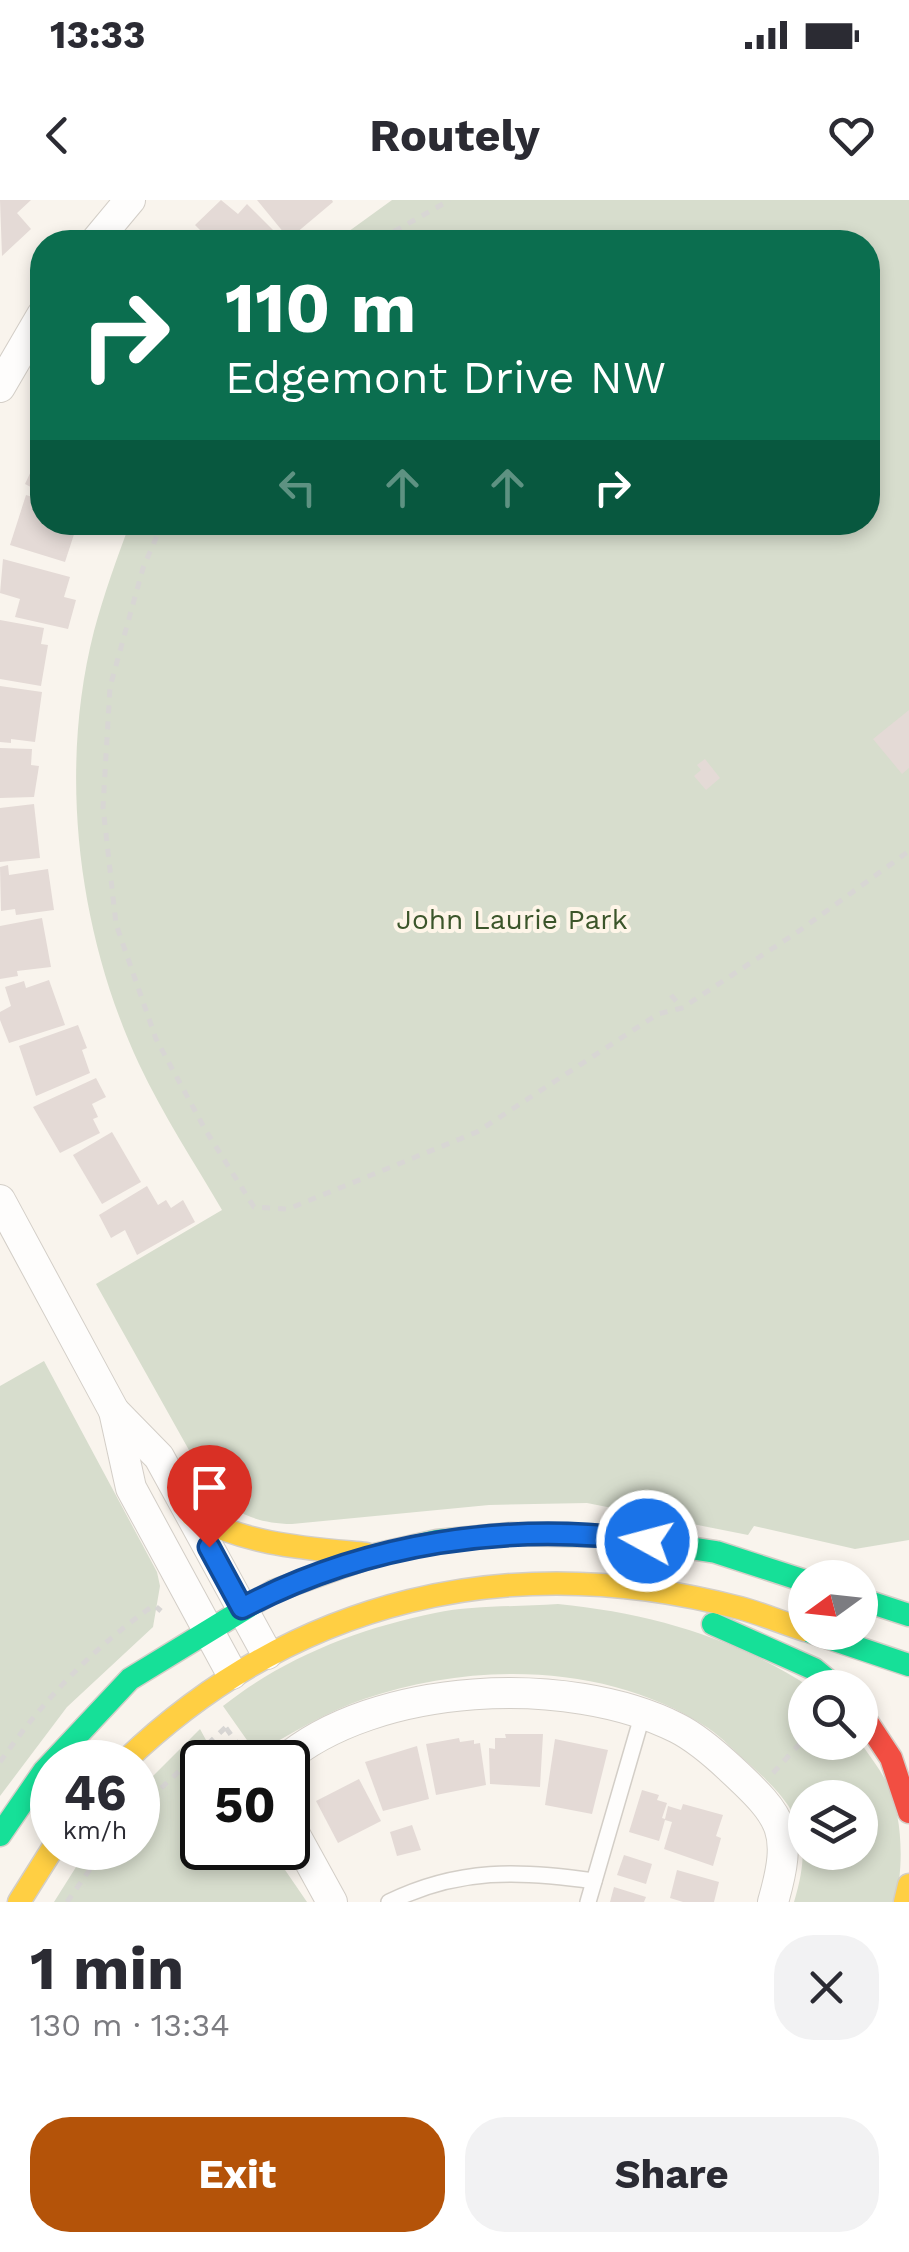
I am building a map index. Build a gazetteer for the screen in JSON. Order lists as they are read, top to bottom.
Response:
{
  "parks": ["John Laurie Park"],
  "north": "left",
  "page": {
    "status": "13:33",
    "header": "Routely",
    "turn": ["110 m", "Edgemont Drive NW"],
    "speed": "46 km/h",
    "limit": "50",
    "heading": ["1 min", "130 m · 13:34"],
    "buttons": ["Exit", "Share"]
  }
}
